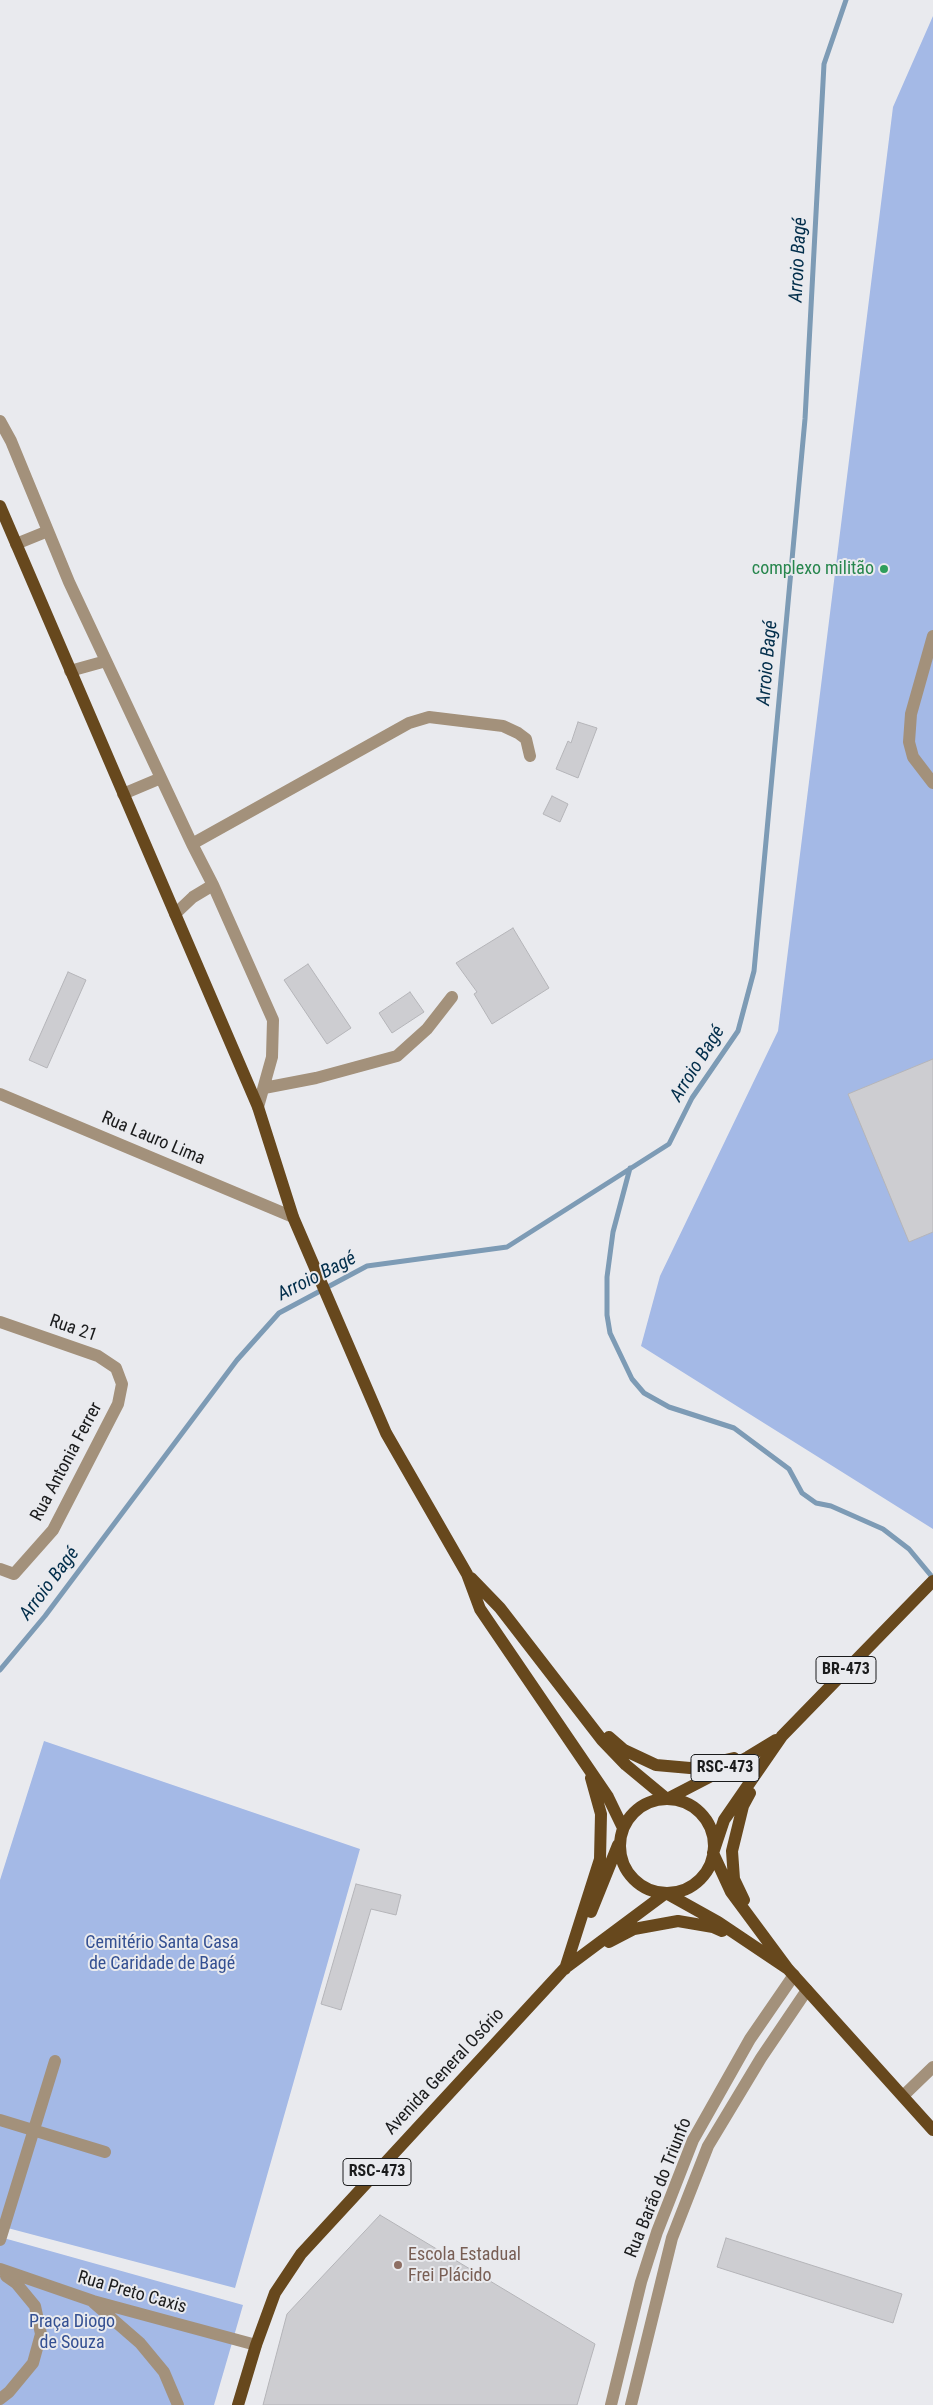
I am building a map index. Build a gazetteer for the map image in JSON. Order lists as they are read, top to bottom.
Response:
{
  "streets": {
    "main road": ["BR-473", "RSC-473", "Avenida General Osório"],
    "street": [
      "Rua Lauro Lima",
      "Rua 21",
      "Rua Antonia Ferrer",
      "Rua Barão do Triunfo",
      "Rua Preto Caxis"
    ]
  },
  "crossings": [
    ["Rua 21", "Rua Antonia Ferrer"],
    ["BR-473", "RSC-473"],
    ["RSC-473", "Avenida General Osório"],
    ["Avenida General Osório", "Rua Preto Caxis"]
  ],
  "water": ["Arroio Bagé"],
  "parks": ["Cemitério Santa Casa de Caridade de Bagé", "Praça Diogo de Souza"],
  "places": ["complexo militão", "Escola Estadual Frei Plácido"]
}
